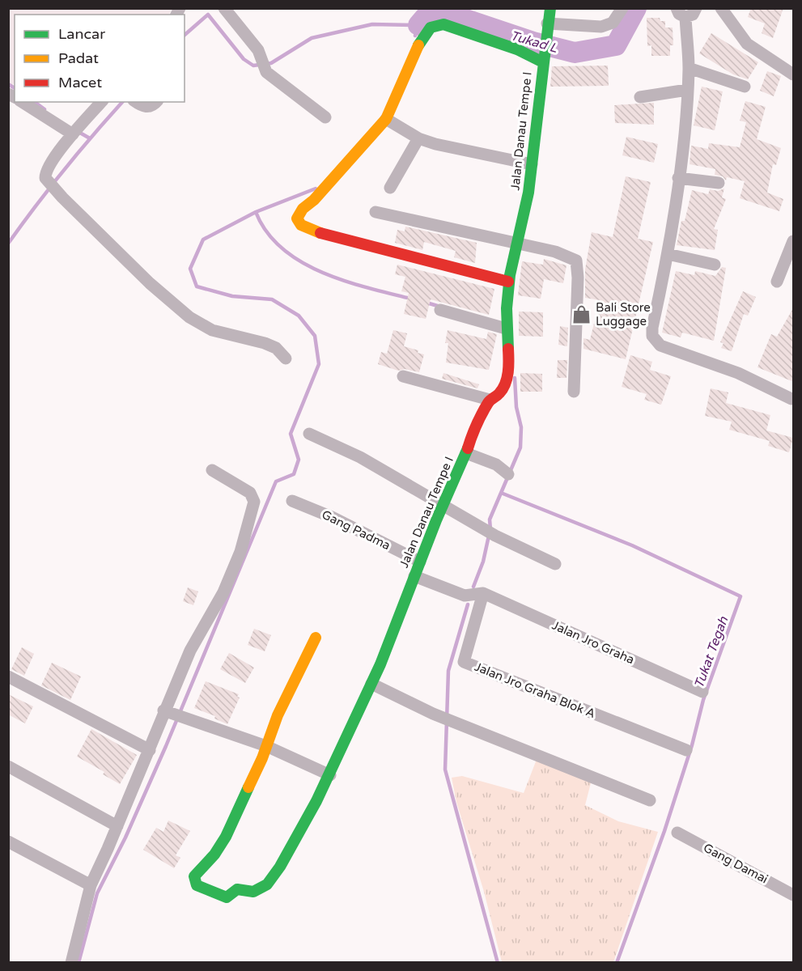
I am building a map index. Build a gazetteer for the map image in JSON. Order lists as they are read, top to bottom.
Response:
{
  "streets": {
    "street": [
      "Jalan Danau Tempe I",
      "Gang Padma",
      "Jalan Jro Graha",
      "Jalan Jro Graha Blok A",
      "Gang Damai"
    ]
  },
  "crossings": [
    ["Jalan Danau Tempe I", "Gang Padma"],
    ["Jalan Jro Graha", "Jalan Jro Graha Blok A"]
  ],
  "water": ["Tukad L", "Tukat Tegah"],
  "places": {
    "shop": ["Bali Store Luggage"]
  },
  "legend": ["Lancar", "Padat", "Macet"]
}
